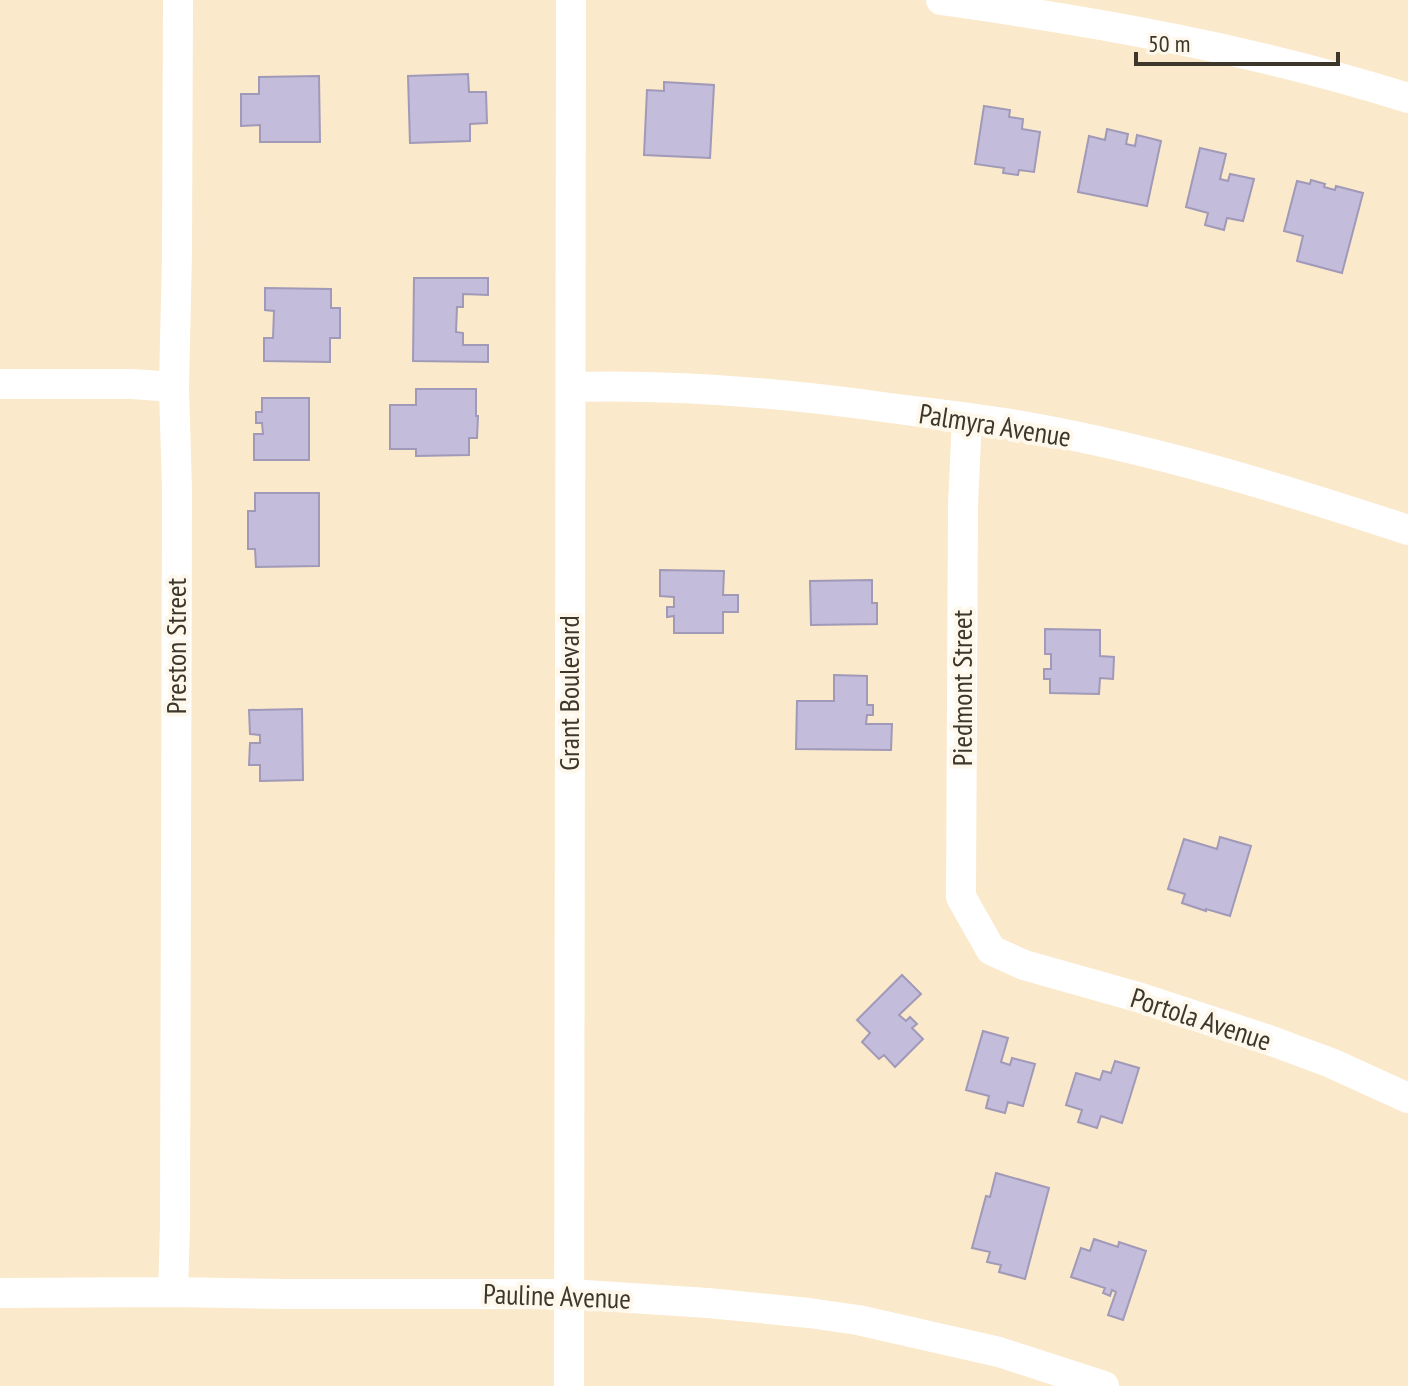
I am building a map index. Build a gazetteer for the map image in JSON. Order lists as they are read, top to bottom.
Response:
{
  "streets": {
    "street": [
      "Palmyra Avenue",
      "Preston Street",
      "Piedmont Street",
      "Grant Boulevard",
      "Portola Avenue",
      "Pauline Avenue"
    ]
  },
  "crossings": [
    ["Palmyra Avenue", "Piedmont Street"],
    ["Palmyra Avenue", "Grant Boulevard"],
    ["Preston Street", "Pauline Avenue"],
    ["Piedmont Street", "Portola Avenue"],
    ["Grant Boulevard", "Pauline Avenue"]
  ],
  "scale_bar": "50 m"
}
